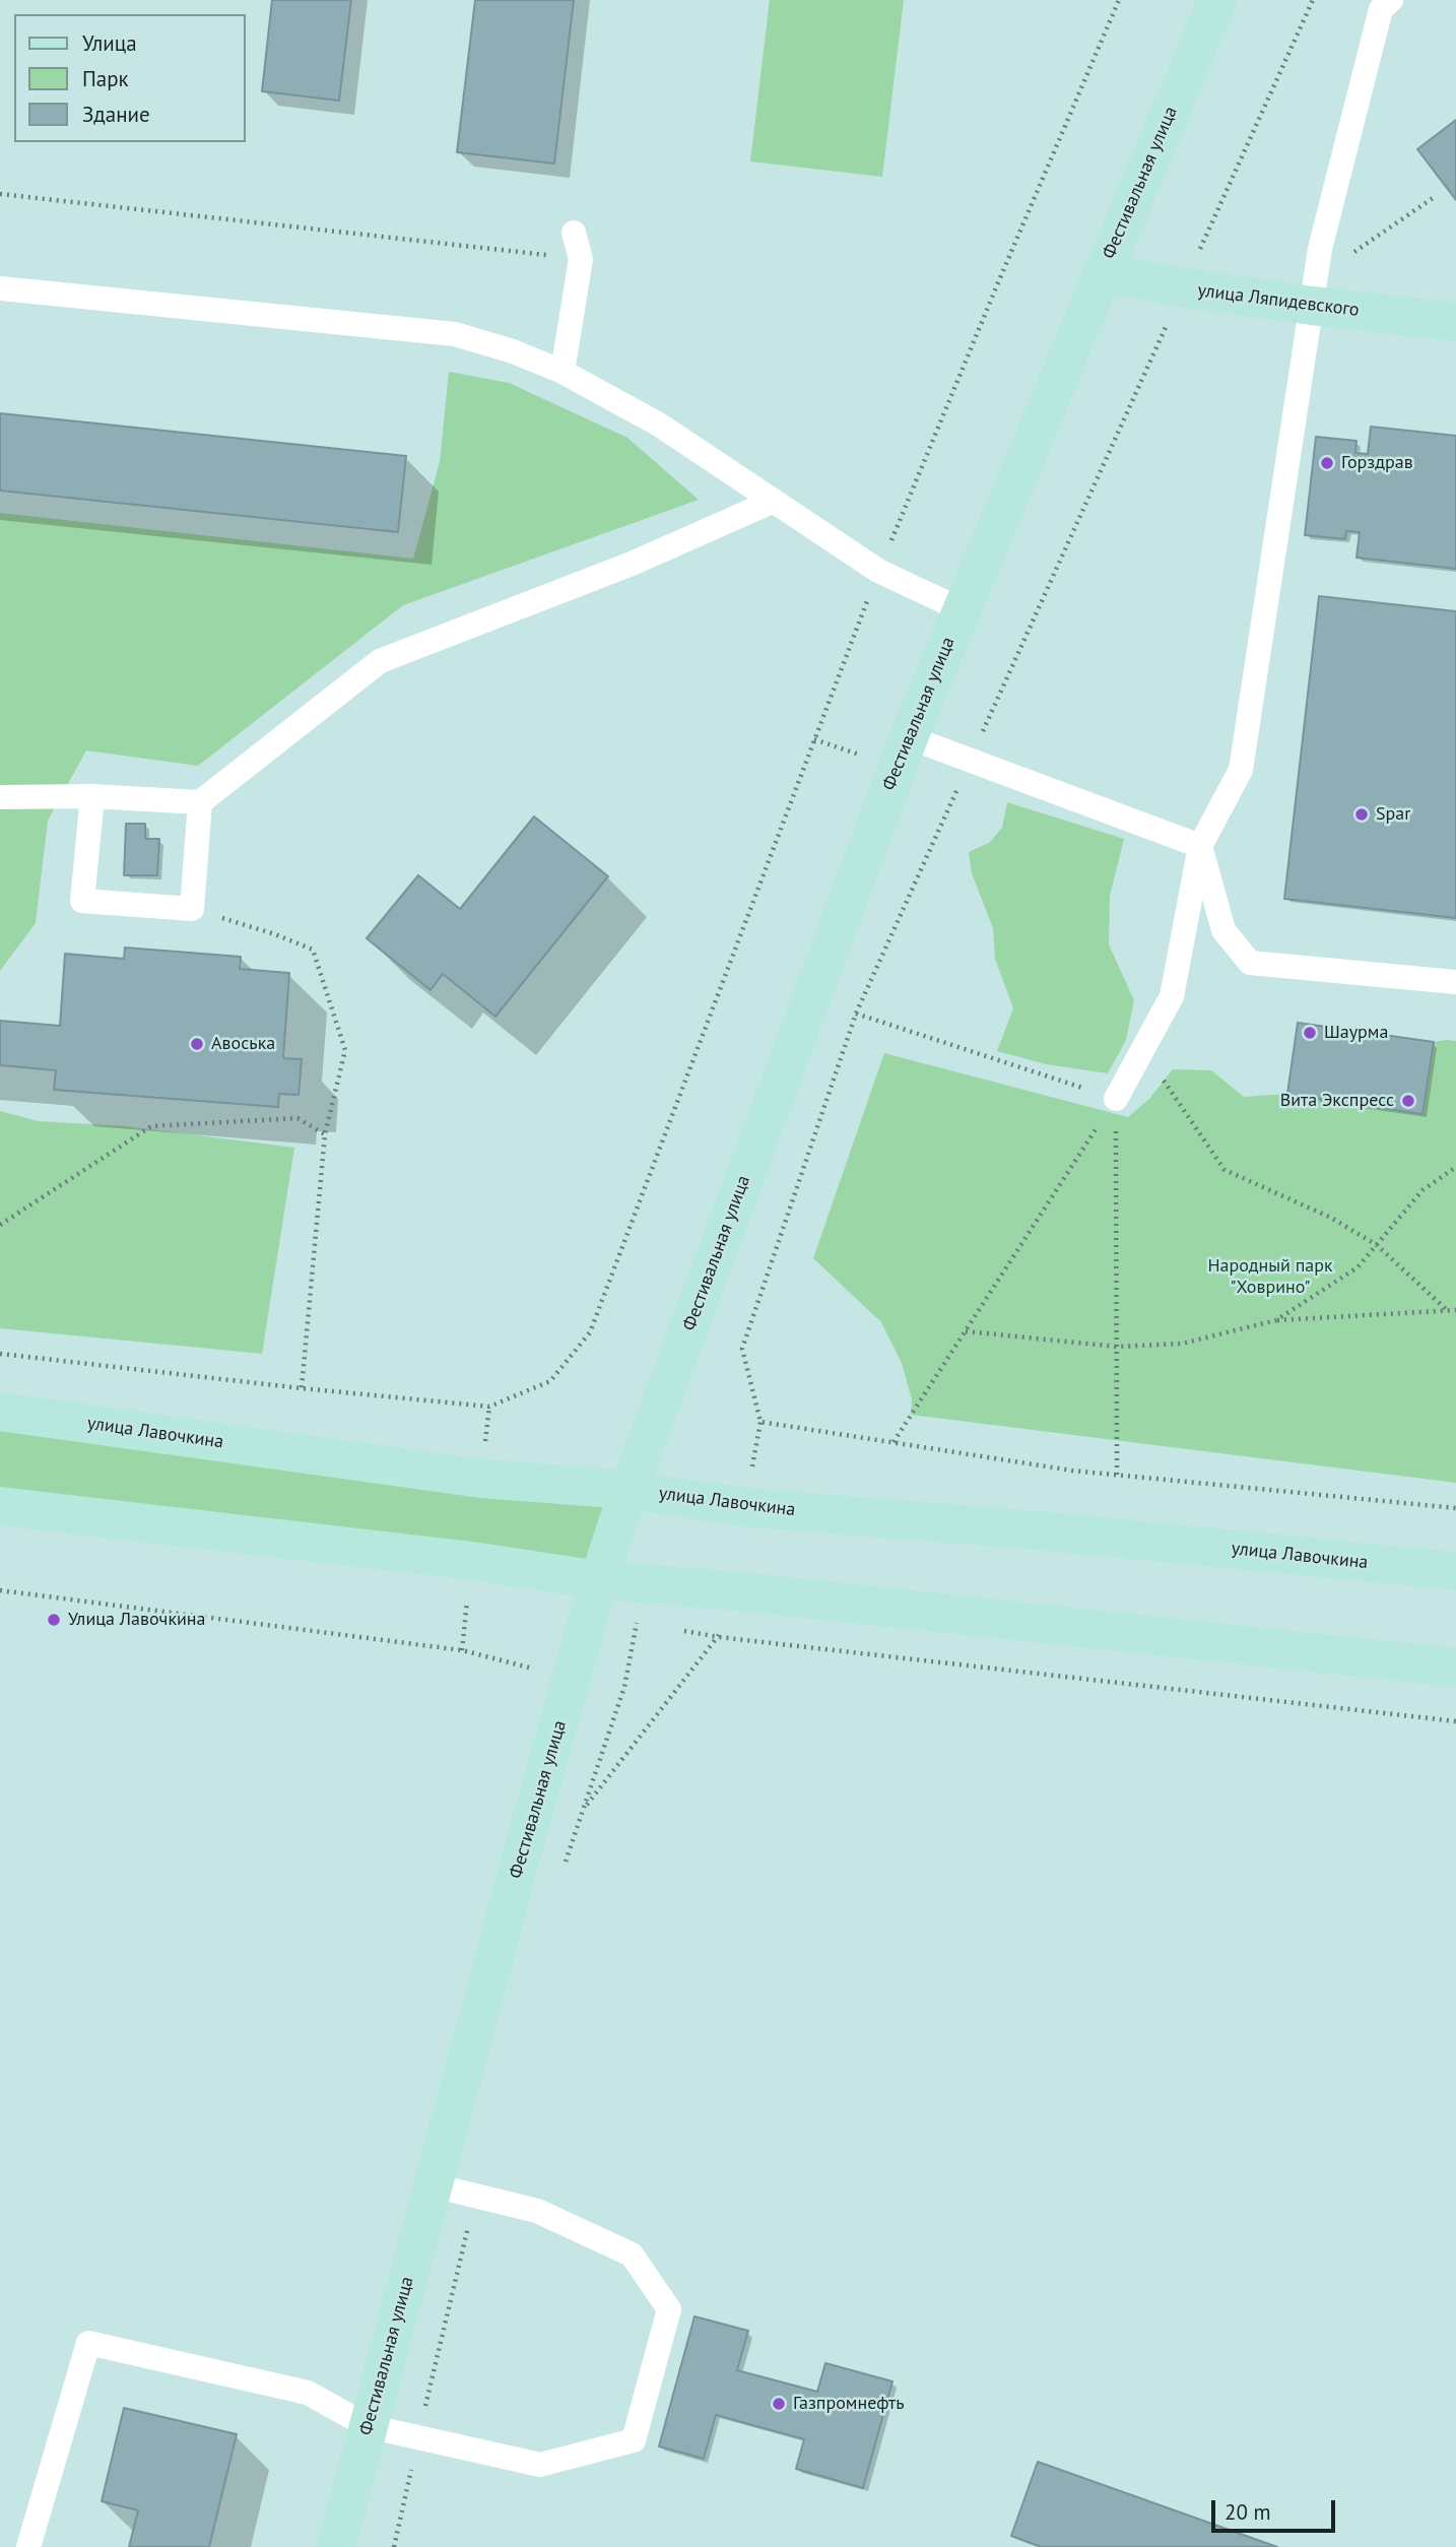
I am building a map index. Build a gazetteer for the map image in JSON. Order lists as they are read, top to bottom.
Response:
{
  "streets": {
    "street": ["Фестивальная улица", "улица Ляпидевского", "улица Лавочкина"]
  },
  "crossings": [
    ["Фестивальная улица", "улица Ляпидевского"],
    ["Фестивальная улица", "улица Лавочкина"]
  ],
  "parks": ["Народный парк \"Ховрино\""],
  "places": [
    "Горздрав",
    "Spar",
    "Шаурма",
    "Авоська",
    "Вита Экспресс",
    "Улица Лавочкина",
    "Газпромнефть"
  ],
  "legend": ["Улица", "Парк", "Здание"],
  "scale_bar": "20 m"
}
